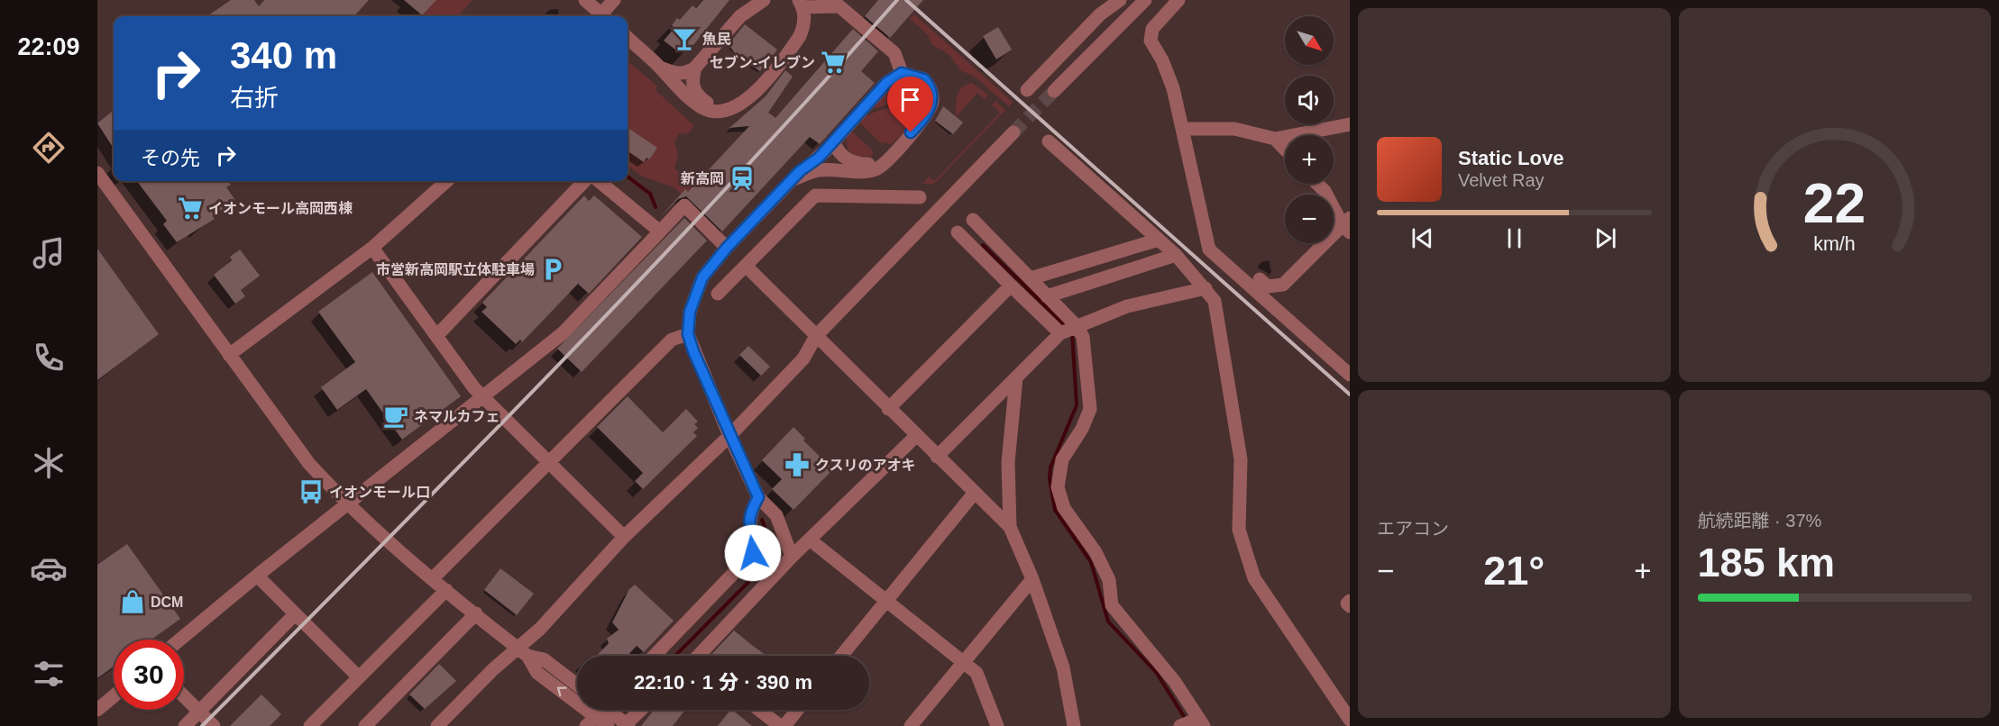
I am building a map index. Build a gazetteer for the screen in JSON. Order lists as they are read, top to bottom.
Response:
{
  "places": {
    "bar": ["魚民"],
    "supermarket": ["セブン-イレブン", "イオンモール高岡西棟"],
    "station": ["新高岡"],
    "parking": ["市営新高岡駅立体駐車場"],
    "cafe": ["ネマルカフェ"],
    "pharmacy": ["クスリのアオキ"],
    "bus stop": ["イオンモール口"],
    "shop": ["DCM"]
  },
  "north": "bottom right",
  "page": {
    "tabs": "22:09",
    "map_buttons": ["+", "−"],
    "turn": ["340 m", "右折"],
    "then": "その先",
    "song": ["Static Love", "Velvet Ray"],
    "tile": [
      "エアコン",
      ["航続距離 · 37%", "185 km"]
    ],
    "heat": ["−", "21°", "+"],
    "limit": "30",
    "trip": "22:10 · 1 分 · 390 m",
    "gauge": ["22", "km/h"]
  }
}
